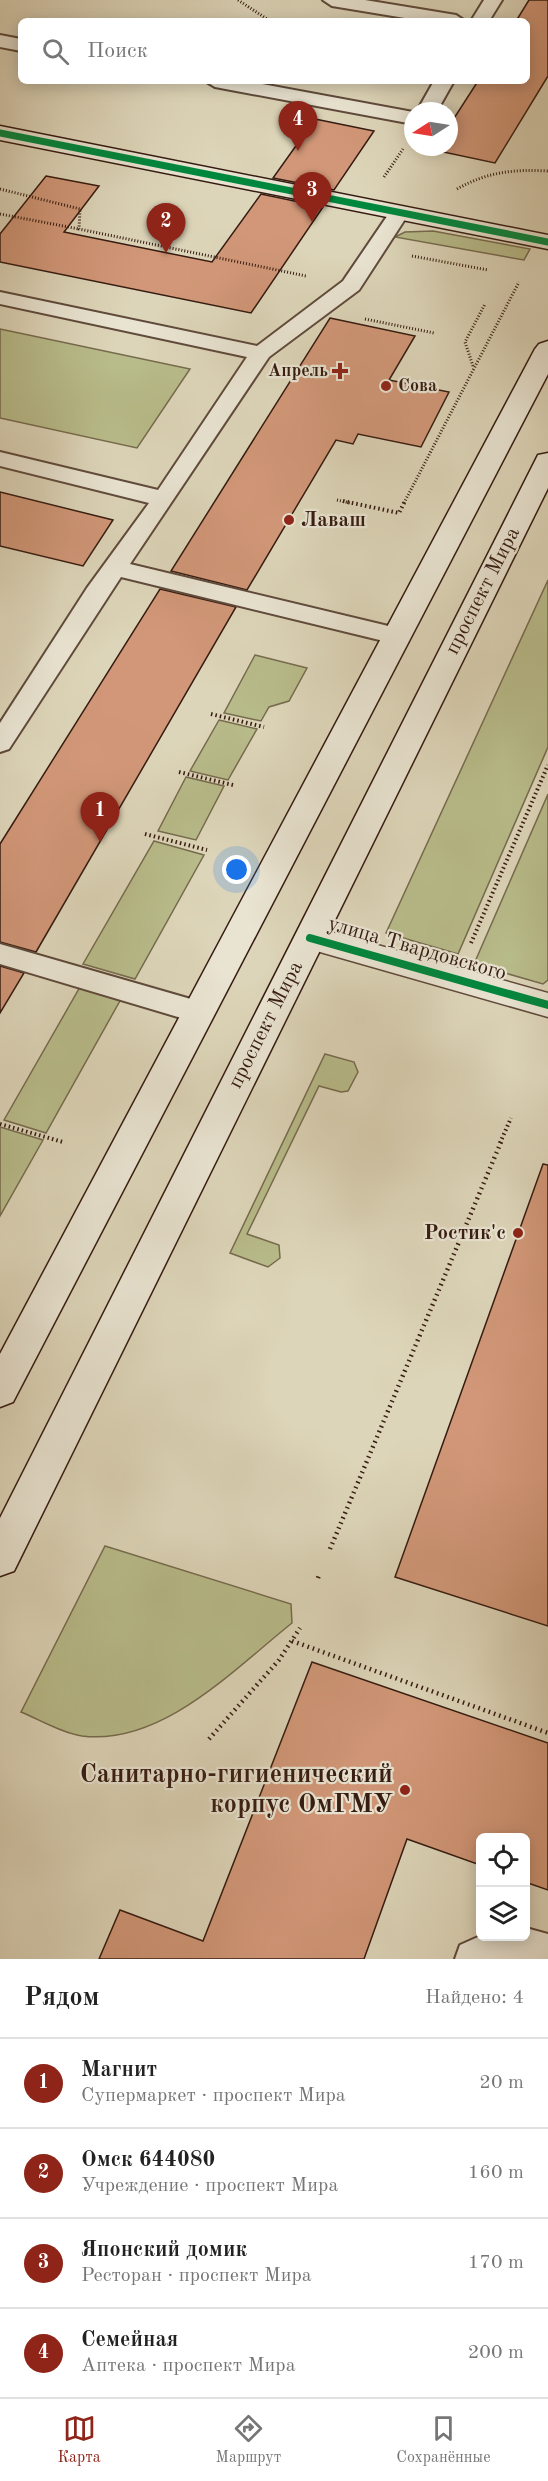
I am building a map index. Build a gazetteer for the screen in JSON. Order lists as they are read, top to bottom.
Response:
{
  "streets": {
    "main road": ["проспект Мира", "улица Твардовского"]
  },
  "crossings": [
    ["проспект Мира", "улица Твардовского"]
  ],
  "places": {
    "health": ["Апрель"],
    "other": [
      "Сова",
      "Лаваш",
      "Ростик'с",
      "Санитарно-гигиенический корпус ОмГМУ"
    ]
  },
  "north": "left",
  "page": {
    "search": "Поиск",
    "pins": [
      "4",
      "3",
      "2",
      "1"
    ],
    "heading": ["Рядом", "Найдено: 4"],
    "list": [
      {
        "mark": "1",
        "name": "Магнит",
        "note": "Супермаркет · проспект Мира",
        "value": "20 m"
      },
      {
        "mark": "2",
        "name": "Омск 644080",
        "note": "Учреждение · проспект Мира",
        "value": "160 m"
      },
      {
        "mark": "3",
        "name": "Японский домик",
        "note": "Ресторан · проспект Мира",
        "value": "170 m"
      },
      {
        "mark": "4",
        "name": "Семейная",
        "note": "Аптека · проспект Мира",
        "value": "200 m"
      }
    ],
    "nav": ["Карта", "Маршрут", "Сохранённые"]
  }
}
